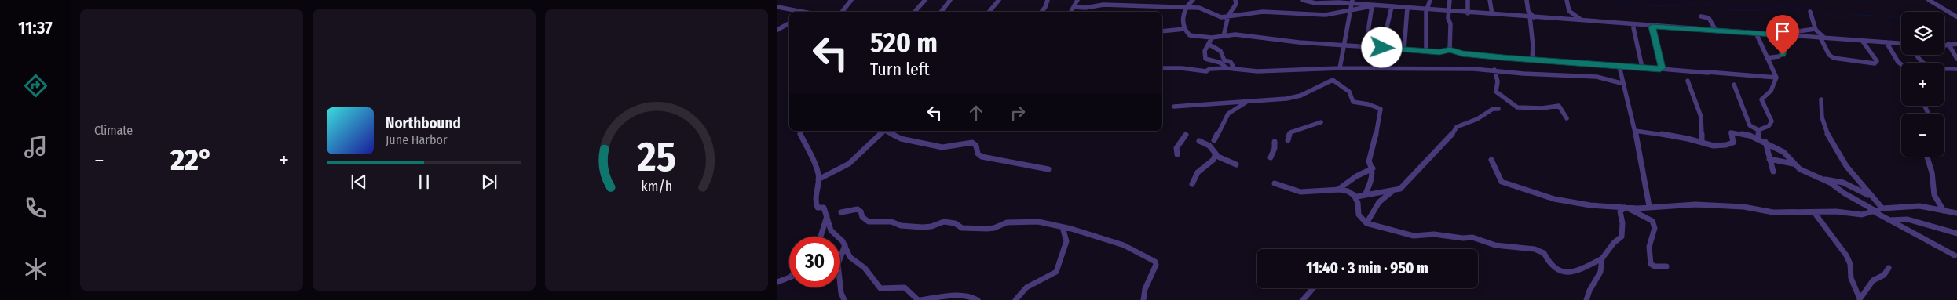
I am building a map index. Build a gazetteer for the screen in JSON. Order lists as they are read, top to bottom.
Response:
{
  "page": {
    "tabs": "11:37",
    "tile": "Climate",
    "map_buttons": ["+", "−"],
    "turn": ["520 m", "Turn left"],
    "song": ["Northbound", "June Harbor"],
    "heat": ["−", "22°", "+"],
    "limit": "30",
    "trip": "11:40 · 3 min · 950 m",
    "gauge": ["25", "km/h"]
  }
}
